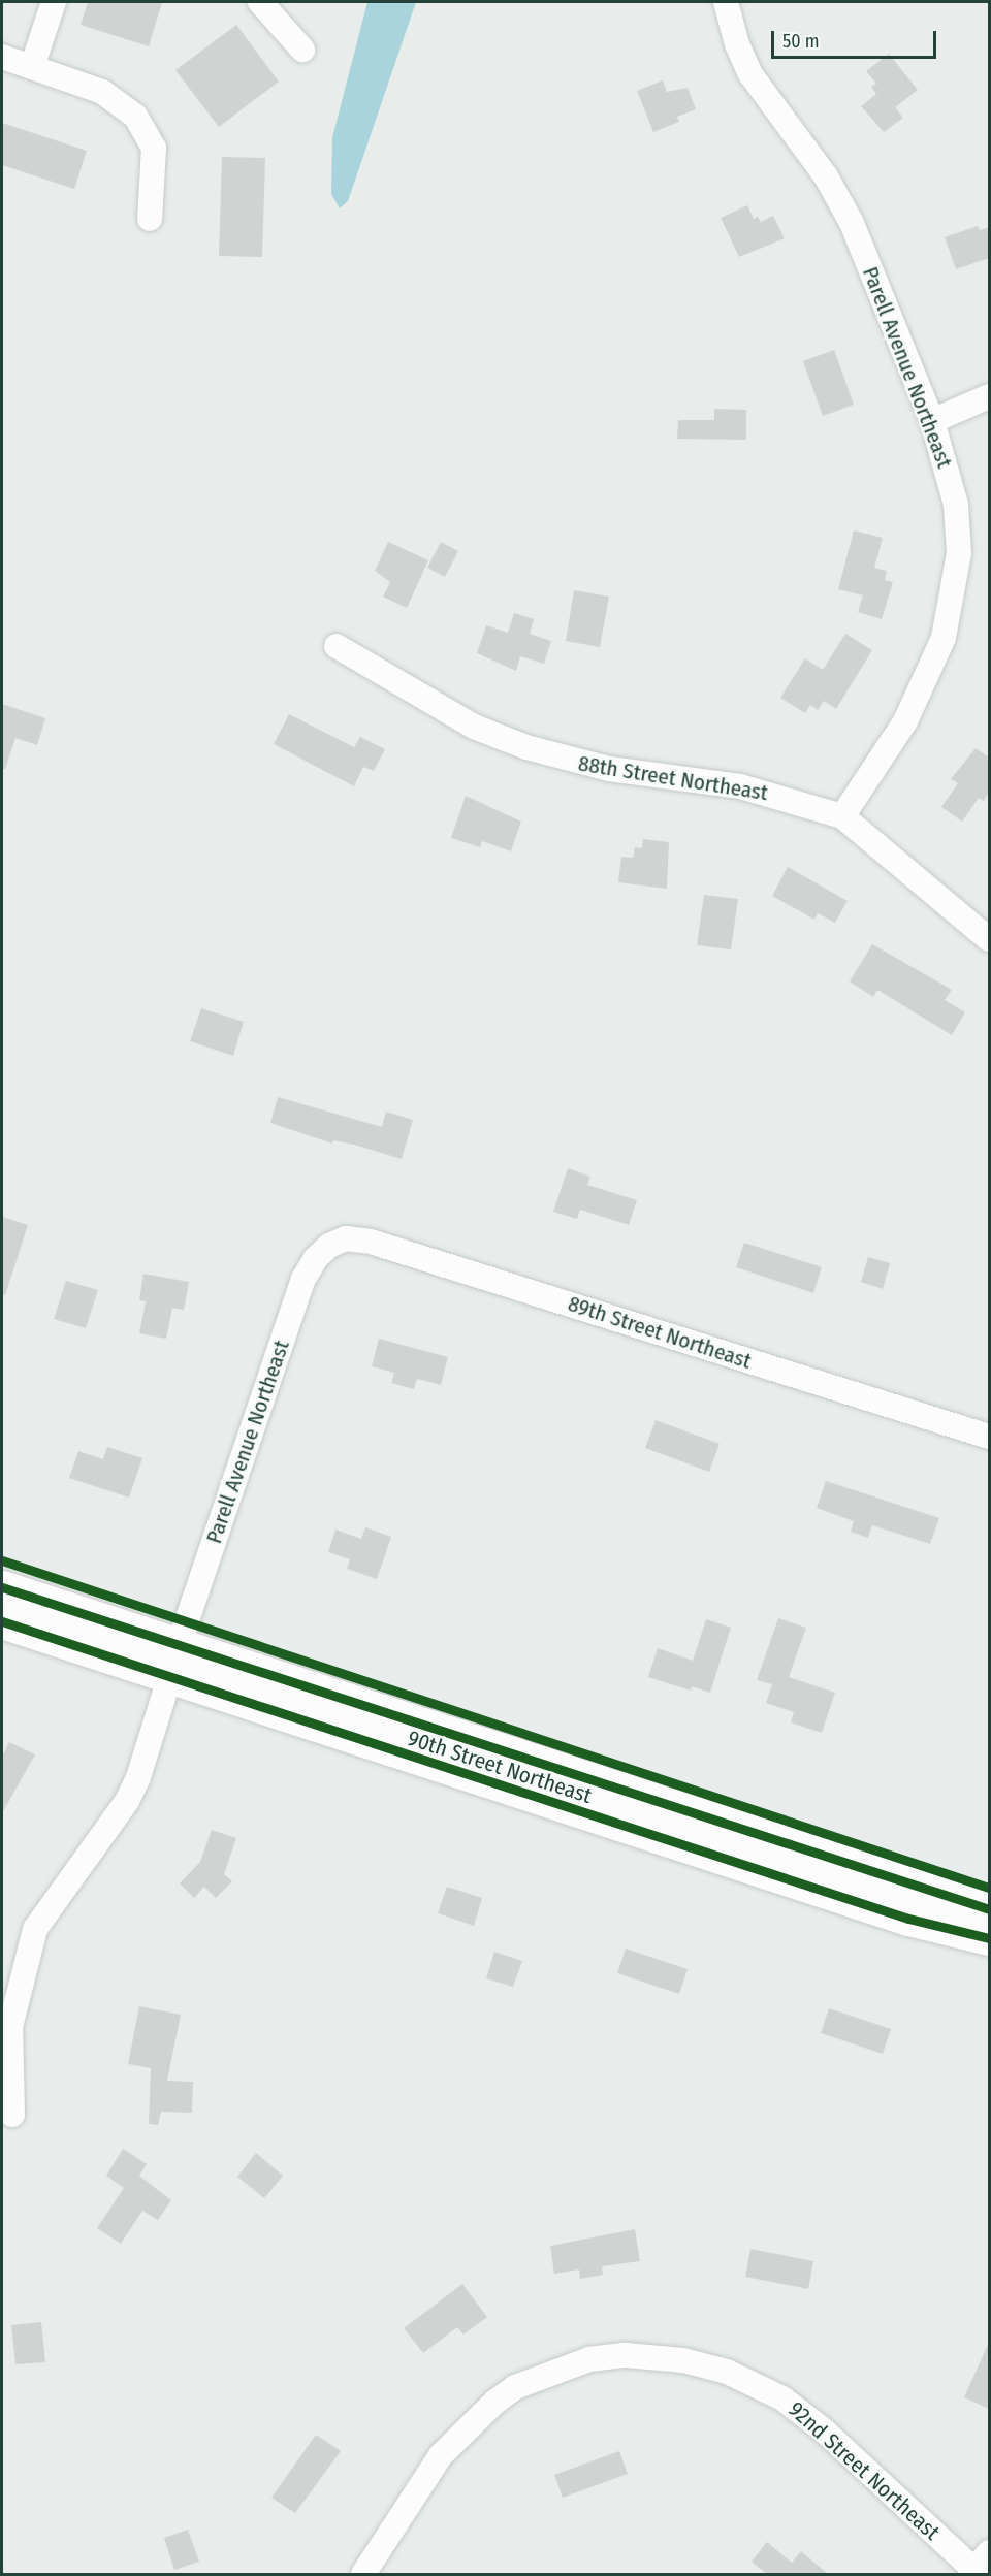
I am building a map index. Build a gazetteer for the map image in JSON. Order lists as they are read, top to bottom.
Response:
{
  "streets": {
    "main road": ["90th Street Northeast"],
    "street": [
      "Parell Avenue Northeast",
      "88th Street Northeast",
      "89th Street Northeast",
      "92nd Street Northeast"
    ]
  },
  "crossings": [
    ["Parell Avenue Northeast", "88th Street Northeast"],
    ["Parell Avenue Northeast", "89th Street Northeast"],
    ["Parell Avenue Northeast", "90th Street Northeast"]
  ],
  "scale_bar": "50 m"
}
